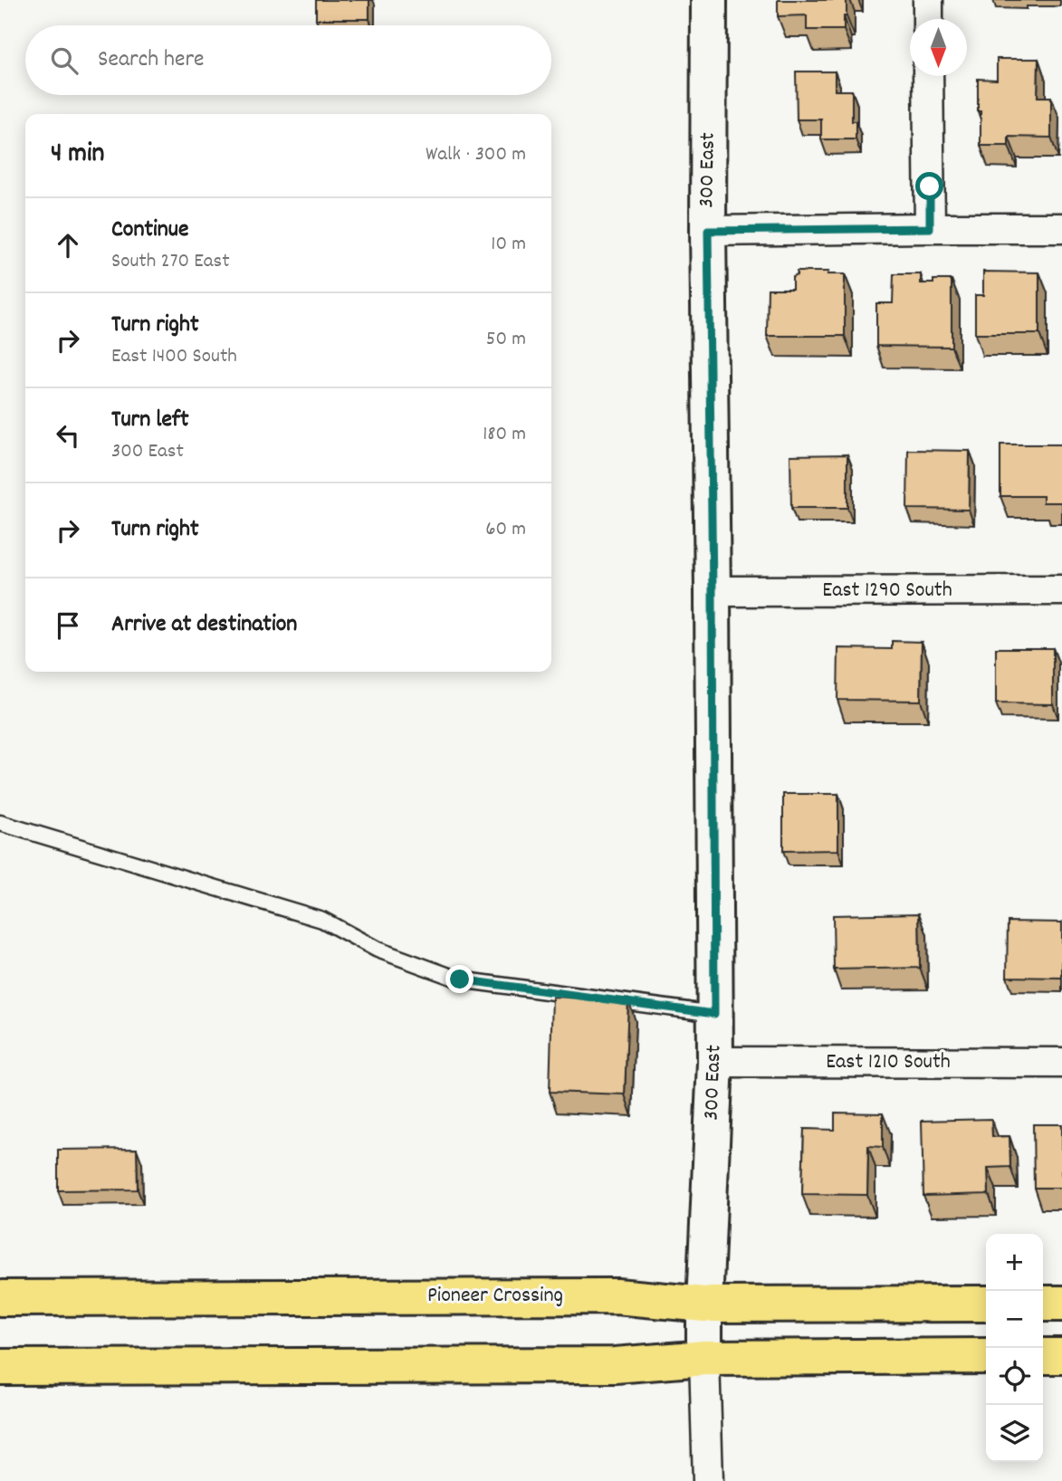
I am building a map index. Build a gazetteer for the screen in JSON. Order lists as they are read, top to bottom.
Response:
{
  "streets": {
    "highway": ["Pioneer Crossing"],
    "street": ["300 East", "East 1290 South", "East 1210 South"]
  },
  "crossings": [
    ["300 East", "East 1290 South"],
    ["300 East", "East 1210 South"],
    ["300 East", "Pioneer Crossing"]
  ],
  "north": "bottom",
  "page": {
    "search": "Search here",
    "heading": ["4 min", "Walk · 300 m"],
    "list": [
      ["Continue", "South 270 East", "10 m"],
      ["Turn right", "East 1400 South", "50 m"],
      ["Turn left", "300 East", "180 m"],
      ["Turn right", "60 m"],
      "Arrive at destination"
    ],
    "map_buttons": ["+", "−"]
  }
}
